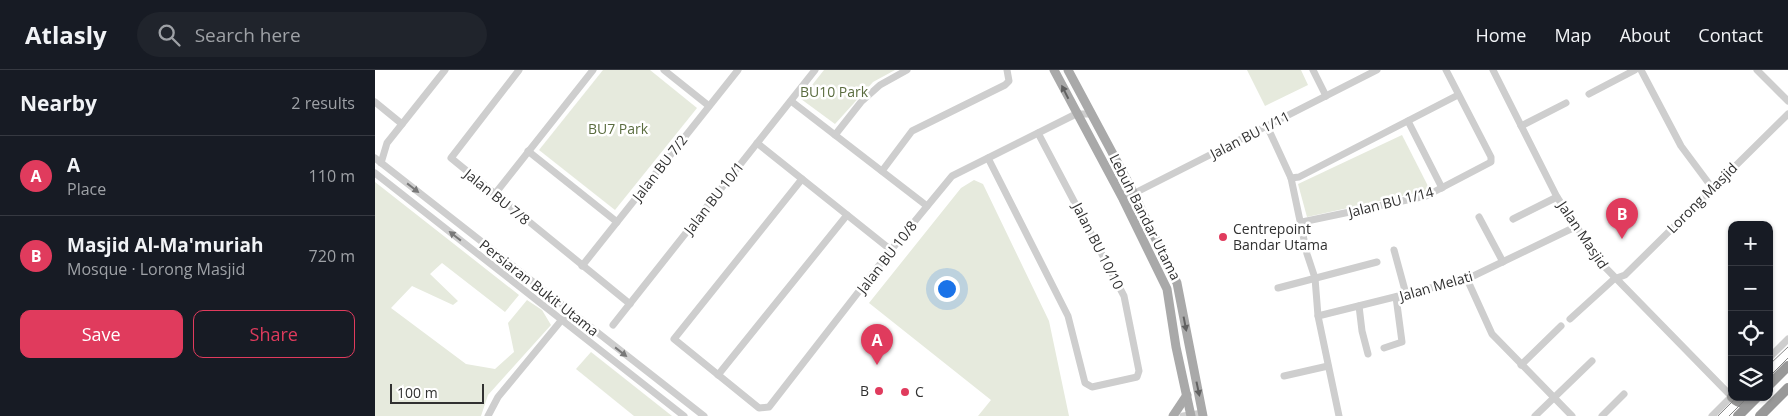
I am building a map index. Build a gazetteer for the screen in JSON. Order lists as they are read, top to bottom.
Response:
{
  "streets": {
    "main road": ["Lebuh Bandar Utama"],
    "street": [
      "Jalan BU 1/11",
      "Jalan BU 7/2",
      "Jalan BU 7/8",
      "Jalan BU 10/1",
      "Lorong Masjid",
      "Jalan BU 1/14",
      "Jalan Masjid",
      "Jalan BU 10/10",
      "Jalan BU 10/8",
      "Jalan Melati",
      "Persiaran Bukit Utama"
    ]
  },
  "crossings": [
    ["Jalan BU 1/11", "Lebuh Bandar Utama"],
    ["Jalan BU 7/2", "Jalan BU 7/8"],
    ["Jalan BU 7/8", "Jalan BU 10/1"],
    ["Lorong Masjid", "Jalan Masjid"],
    ["Jalan Masjid", "Jalan Melati"],
    ["Jalan BU 10/10", "Jalan BU 10/8"]
  ],
  "parks": ["BU10 Park", "BU7 Park"],
  "places": ["Centrepoint Bandar Utama", "B", "C"],
  "scale_bar": "100 m",
  "page": {
    "header": "Atlasly",
    "search": "Search here",
    "nav": [
      "Home",
      "Map",
      "About",
      "Contact"
    ],
    "heading": ["Nearby", "2 results"],
    "list": [
      {
        "mark": "A",
        "name": "A",
        "note": "Place",
        "value": "110 m"
      },
      {
        "mark": "B",
        "name": "Masjid Al-Ma'muriah",
        "note": "Mosque · Lorong Masjid",
        "value": "720 m"
      }
    ],
    "pins": ["B", "A"],
    "map_buttons": ["+", "−"],
    "buttons": ["Save", "Share"],
    "scale": "100 m"
  }
}
